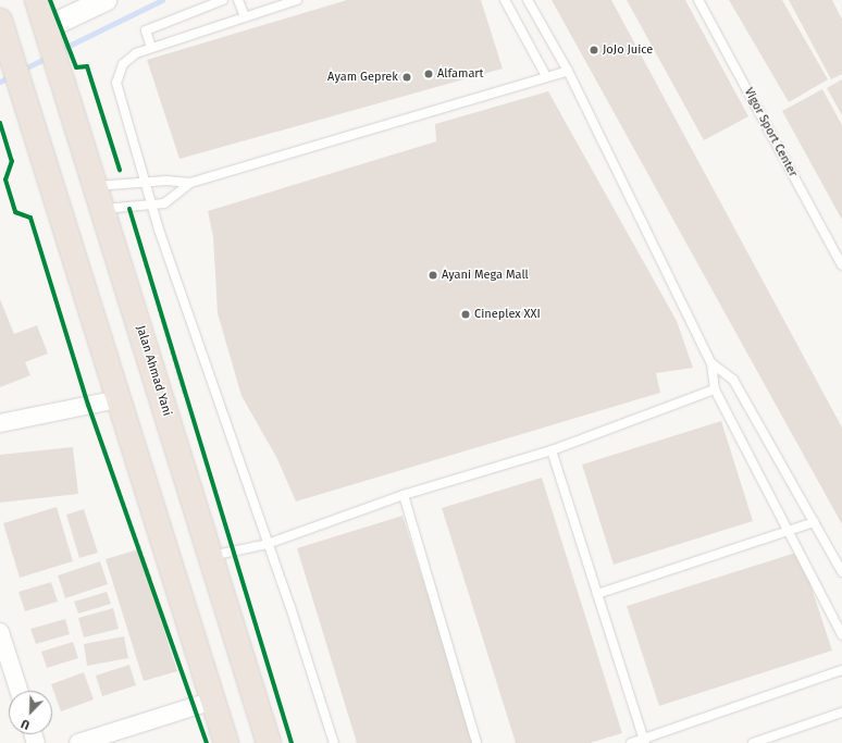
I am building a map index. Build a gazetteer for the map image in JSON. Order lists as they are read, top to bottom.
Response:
{
  "streets": {
    "highway": ["Jalan Ahmad Yani"],
    "lane": ["Vigor Sport Center"]
  },
  "places": [
    "JoJo Juice",
    "Alfamart",
    "Ayam Geprek",
    "Ayani Mega Mall",
    "Cineplex XXI"
  ],
  "north": "bottom left"
}
